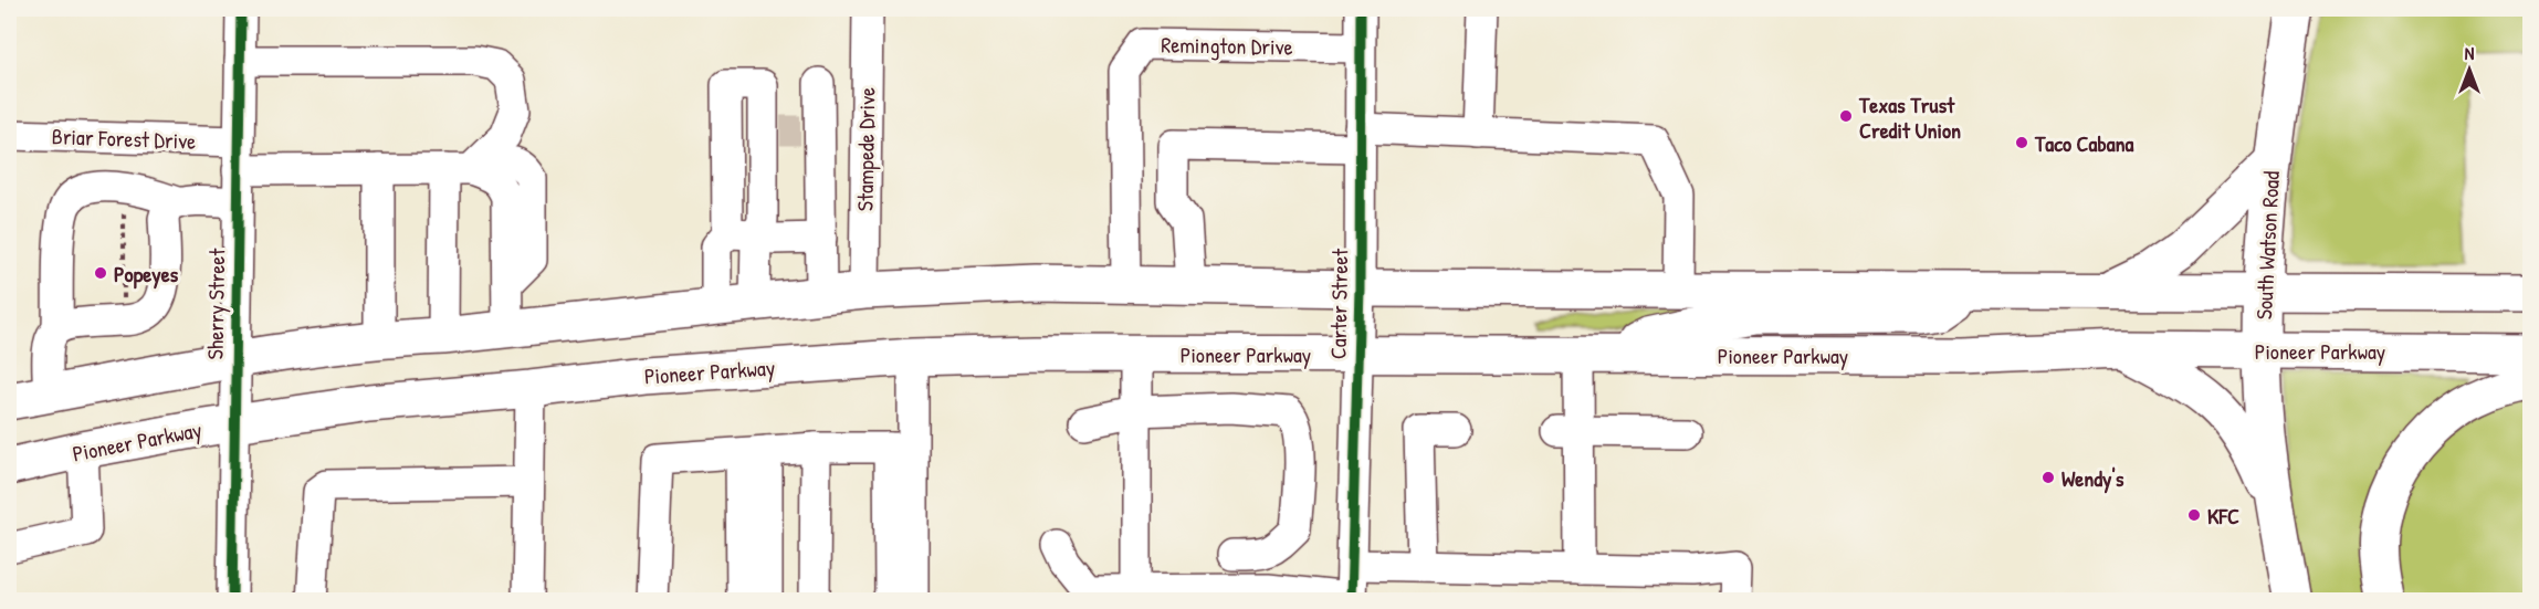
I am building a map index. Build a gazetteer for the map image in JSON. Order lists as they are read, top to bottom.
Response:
{
  "streets": {
    "main road": ["South Watson Road", "Pioneer Parkway"],
    "street": [
      "Remington Drive",
      "Briar Forest Drive",
      "Stampede Drive",
      "Sherry Street",
      "Carter Street"
    ]
  },
  "crossings": [
    ["Remington Drive", "Carter Street"],
    ["Briar Forest Drive", "Sherry Street"],
    ["South Watson Road", "Pioneer Parkway"],
    ["Sherry Street", "Pioneer Parkway"],
    ["Carter Street", "Pioneer Parkway"]
  ],
  "places": [
    "Texas Trust Credit Union",
    "Taco Cabana",
    "Popeyes",
    "Wendy's",
    "KFC"
  ],
  "north": "top"
}
